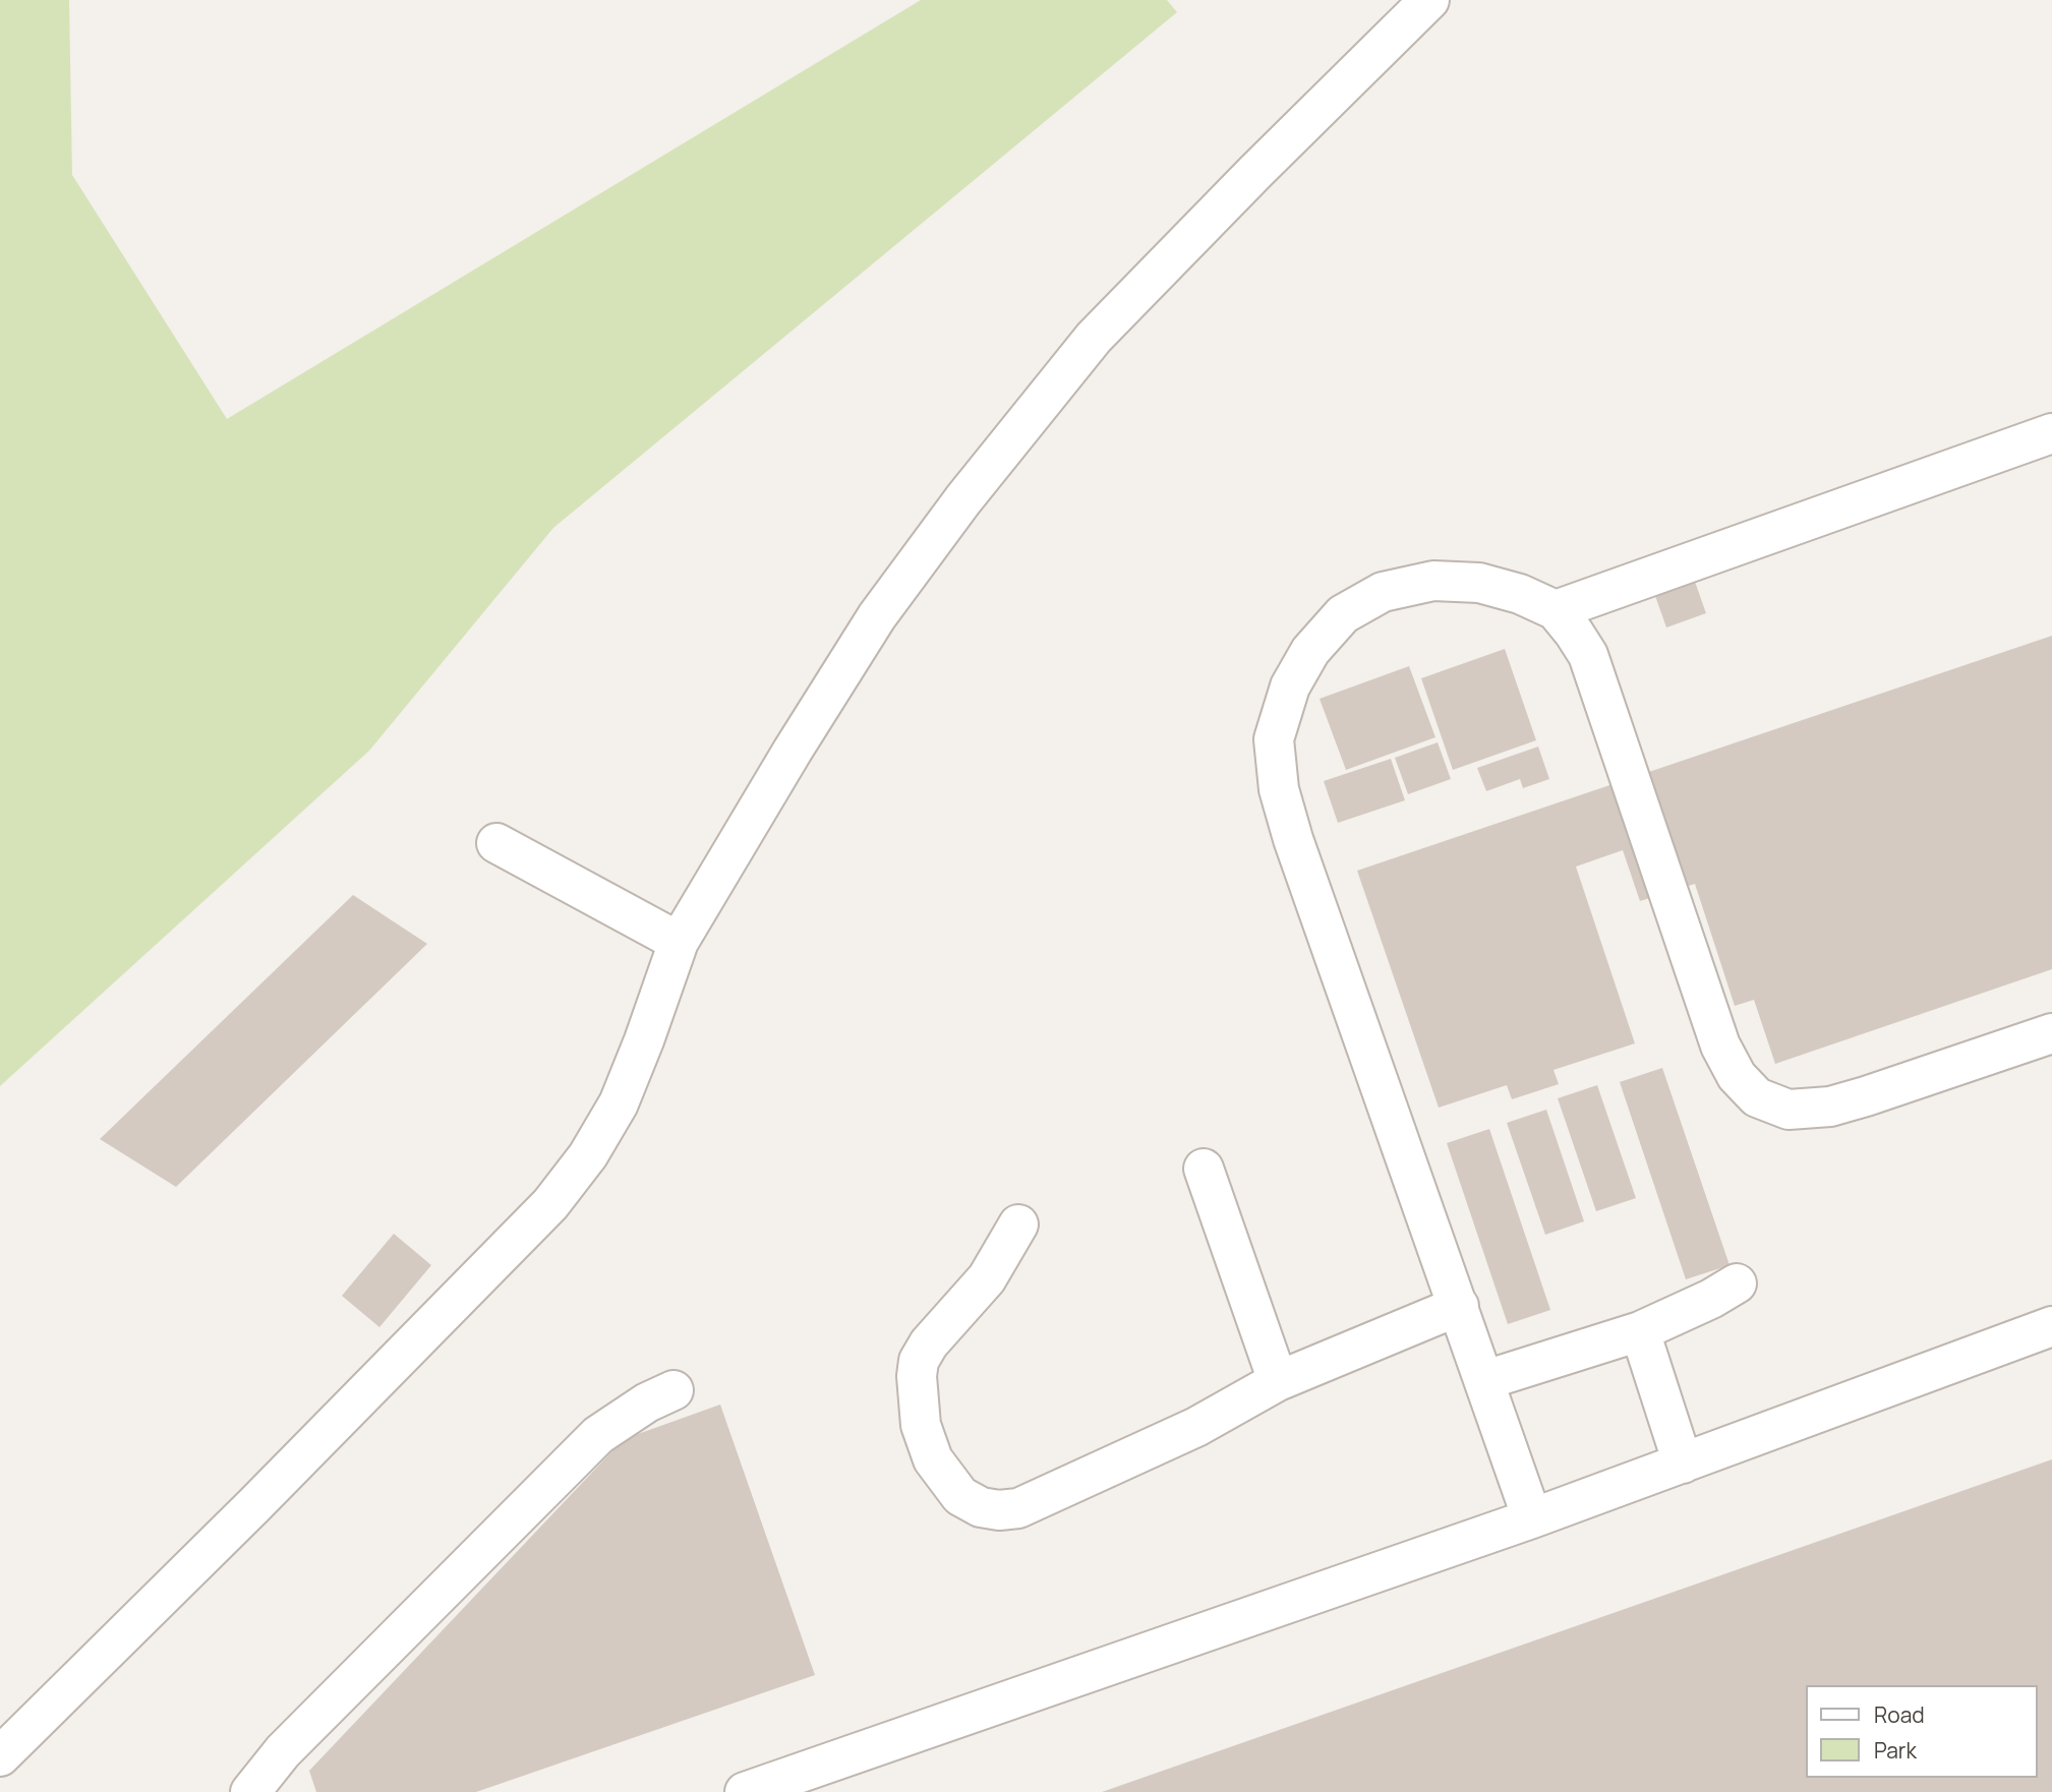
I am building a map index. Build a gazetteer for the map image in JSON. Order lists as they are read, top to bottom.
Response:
{
  "legend": ["Road", "Park"]
}
